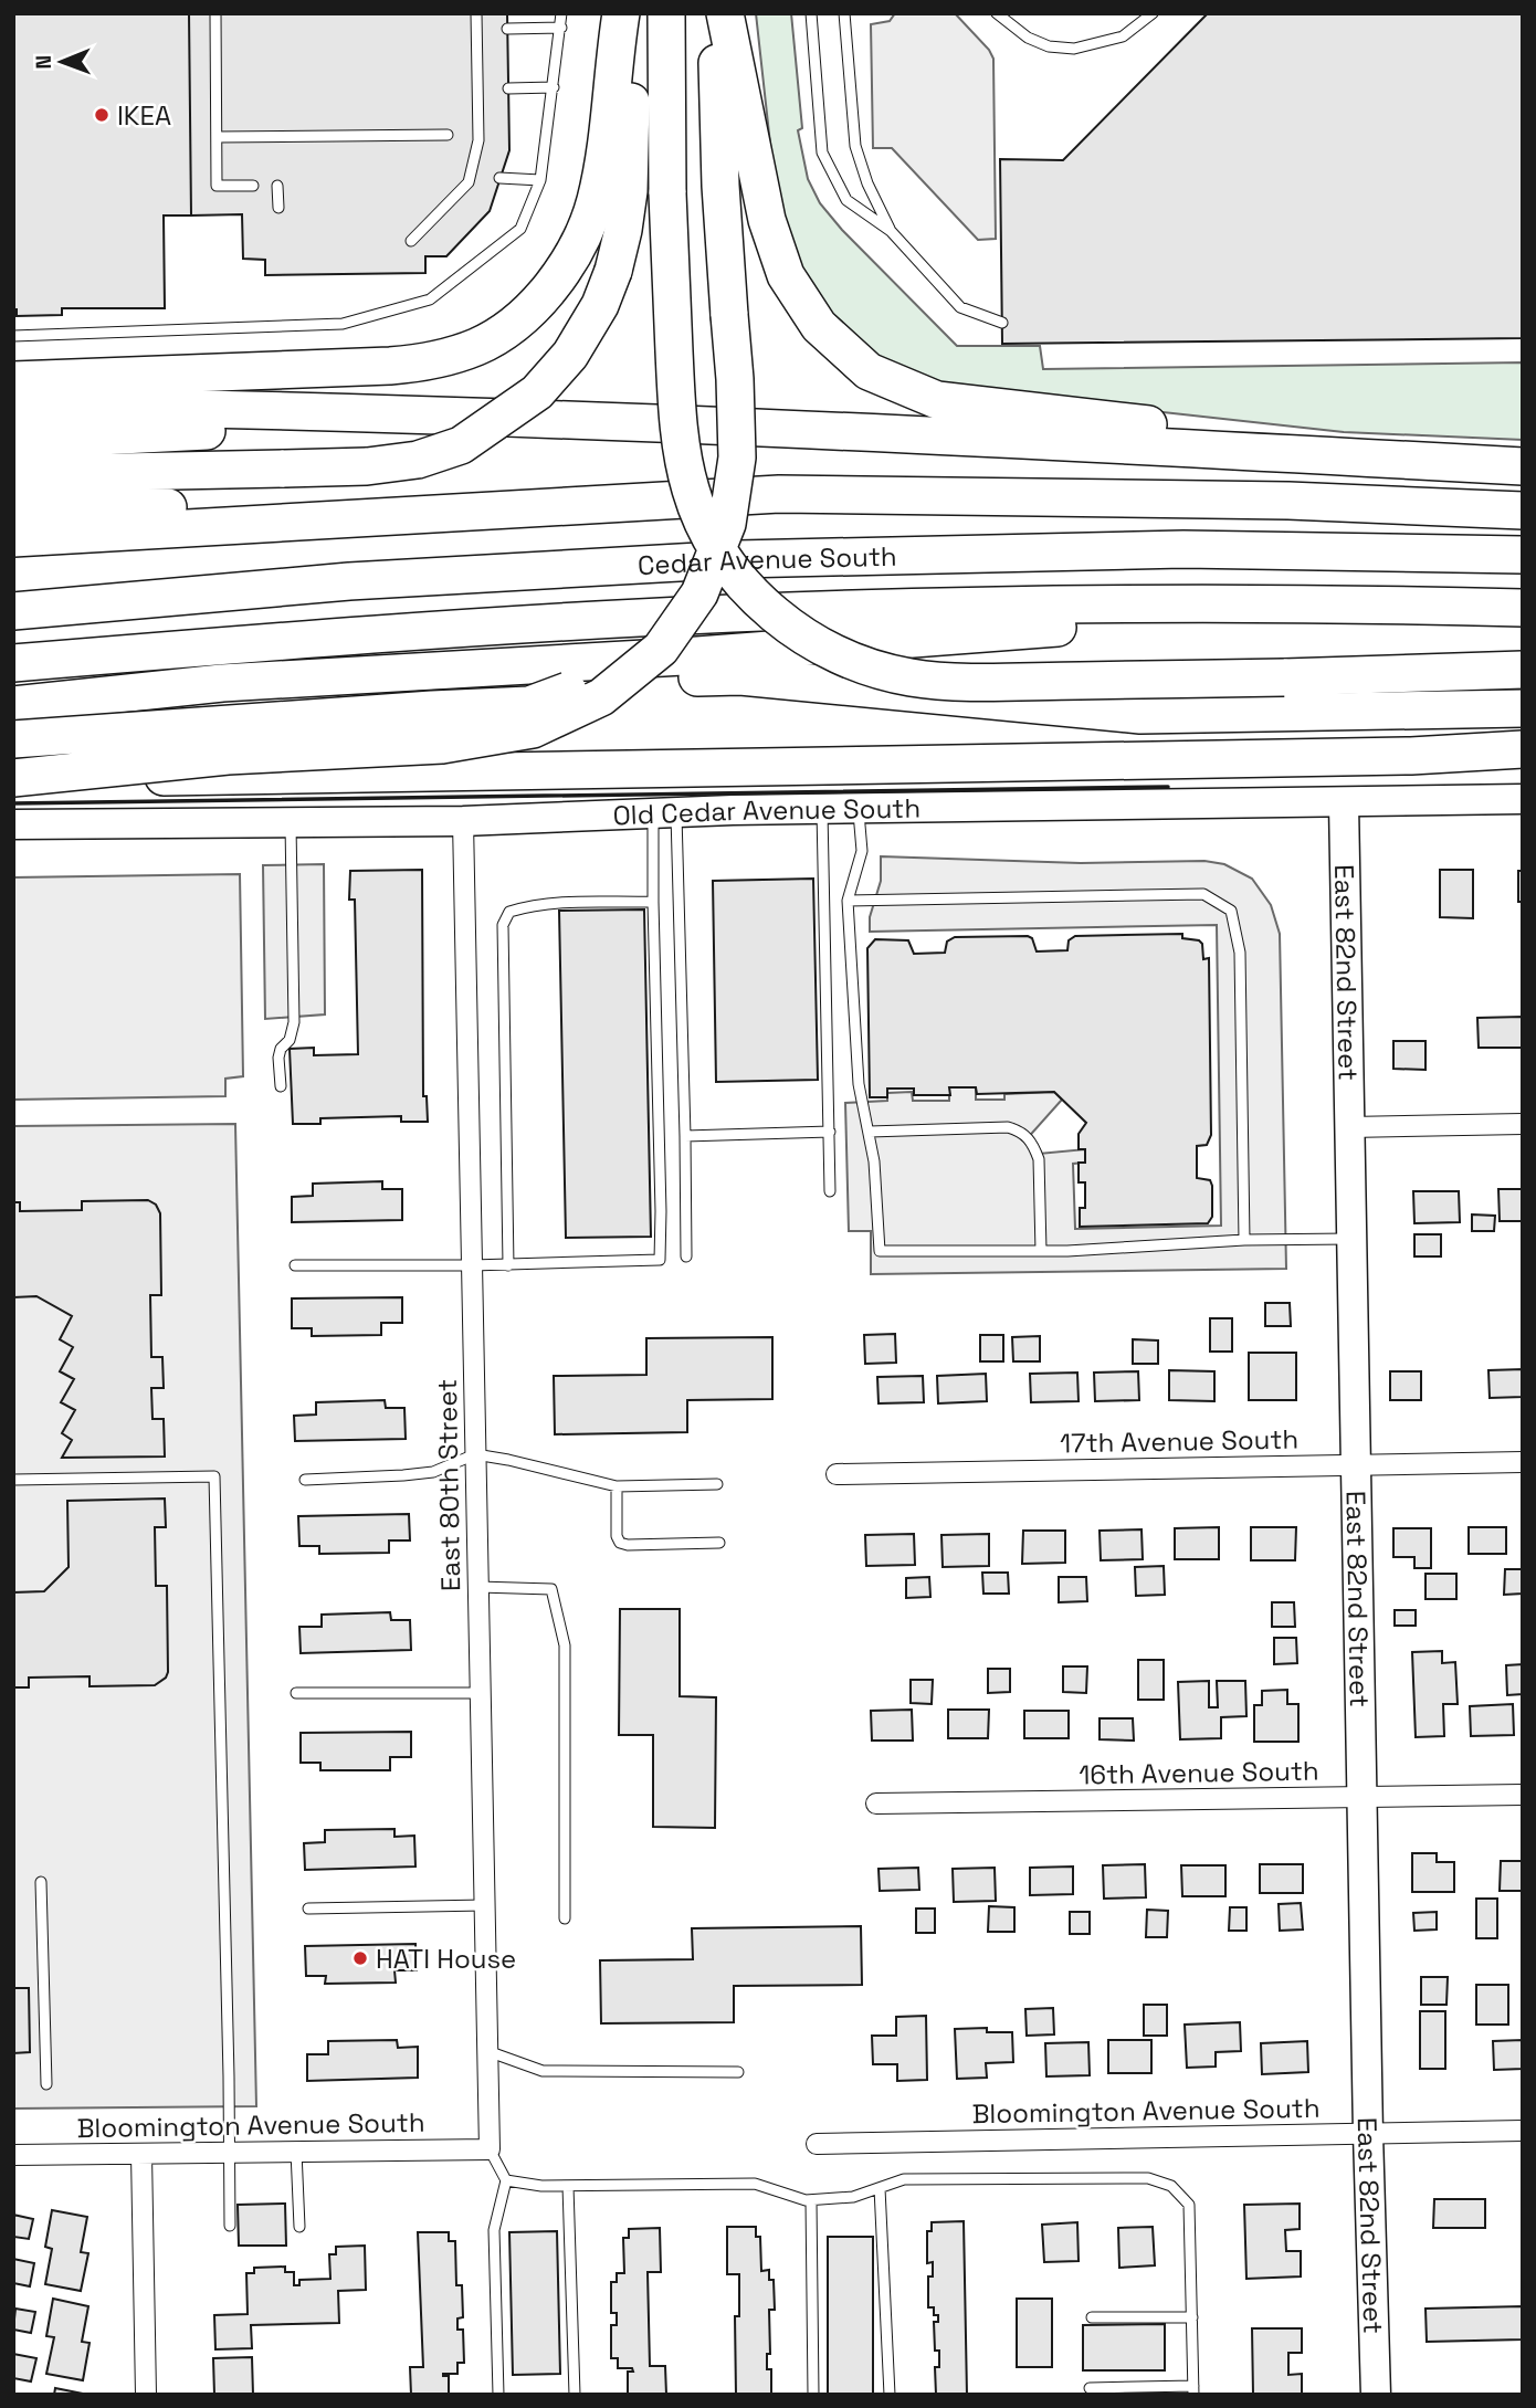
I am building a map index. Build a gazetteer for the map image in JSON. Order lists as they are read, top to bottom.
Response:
{
  "streets": {
    "highway": ["Cedar Avenue South"],
    "street": [
      "Old Cedar Avenue South",
      "East 82nd Street",
      "17th Avenue South",
      "East 80th Street",
      "16th Avenue South",
      "Bloomington Avenue South"
    ]
  },
  "crossings": [
    ["Old Cedar Avenue South", "East 82nd Street"],
    ["Old Cedar Avenue South", "East 80th Street"],
    ["East 82nd Street", "17th Avenue South"],
    ["East 82nd Street", "16th Avenue South"],
    ["East 82nd Street", "Bloomington Avenue South"],
    ["East 80th Street", "Bloomington Avenue South"]
  ],
  "places": ["IKEA", "HATI House"],
  "north": "left"
}
